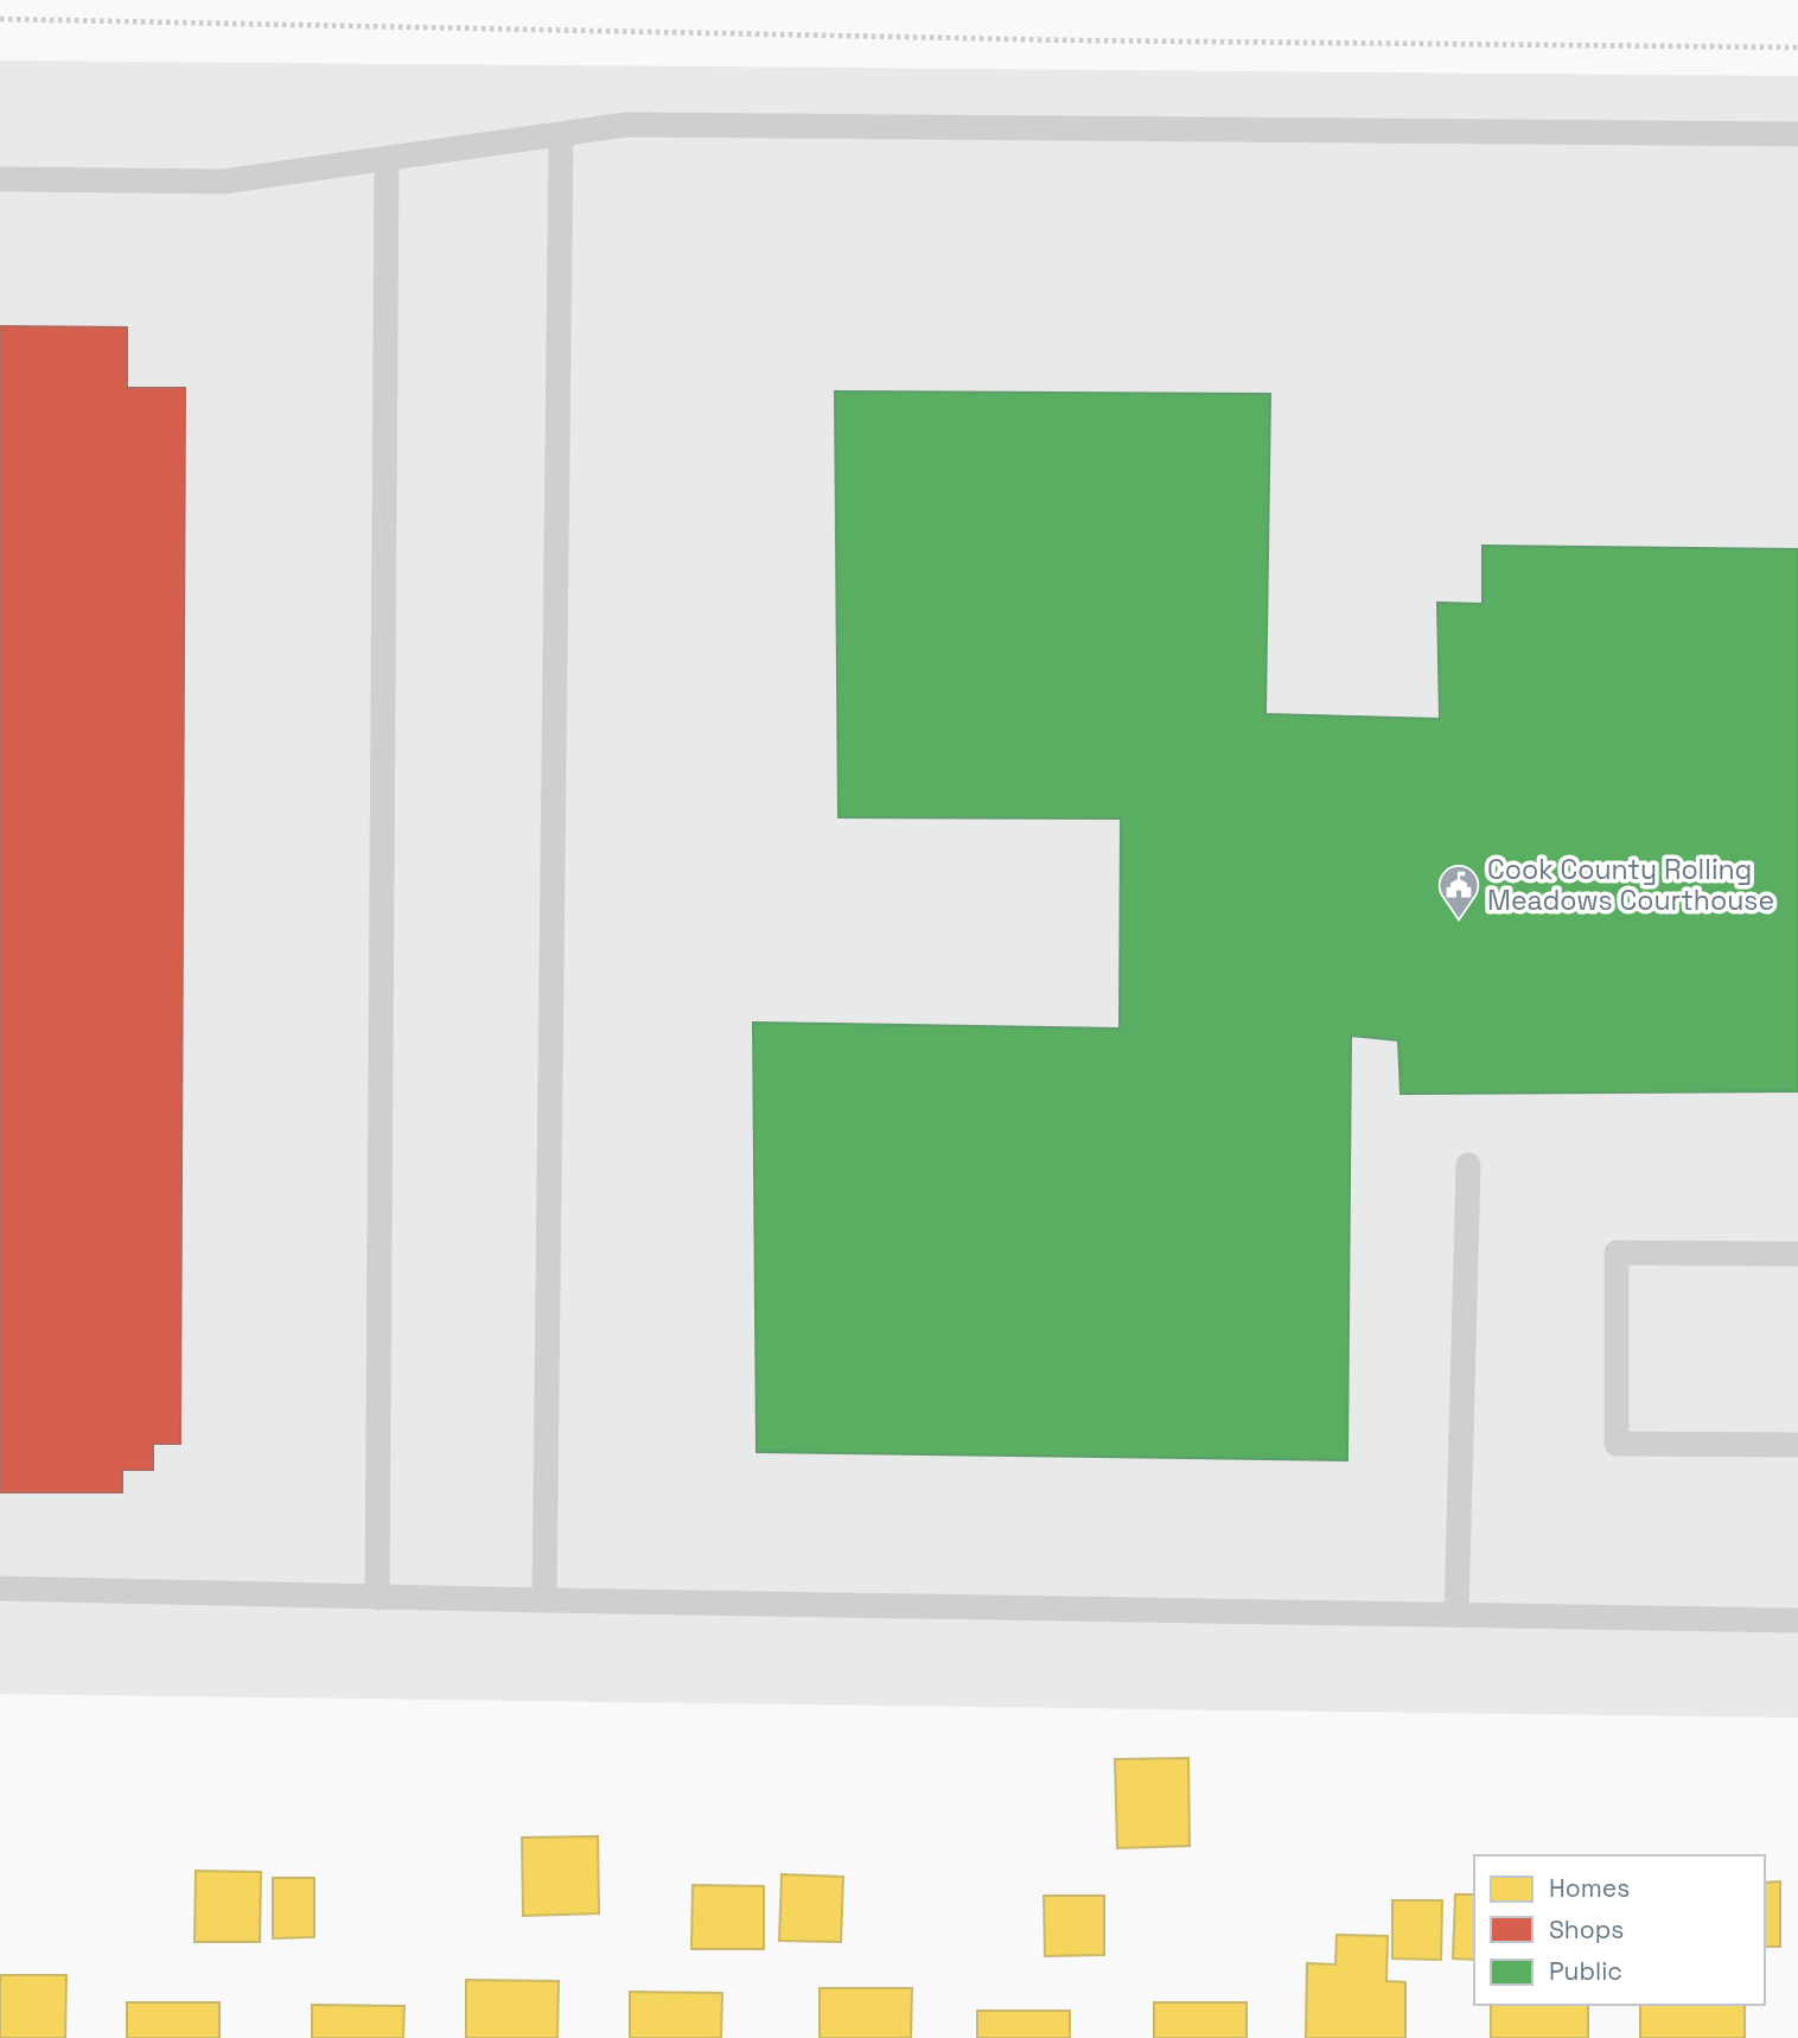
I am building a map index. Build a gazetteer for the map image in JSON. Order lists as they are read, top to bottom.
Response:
{
  "places": {
    "public building": ["Cook County Rolling Meadows Courthouse"]
  },
  "legend": ["Homes", "Shops", "Public"]
}
